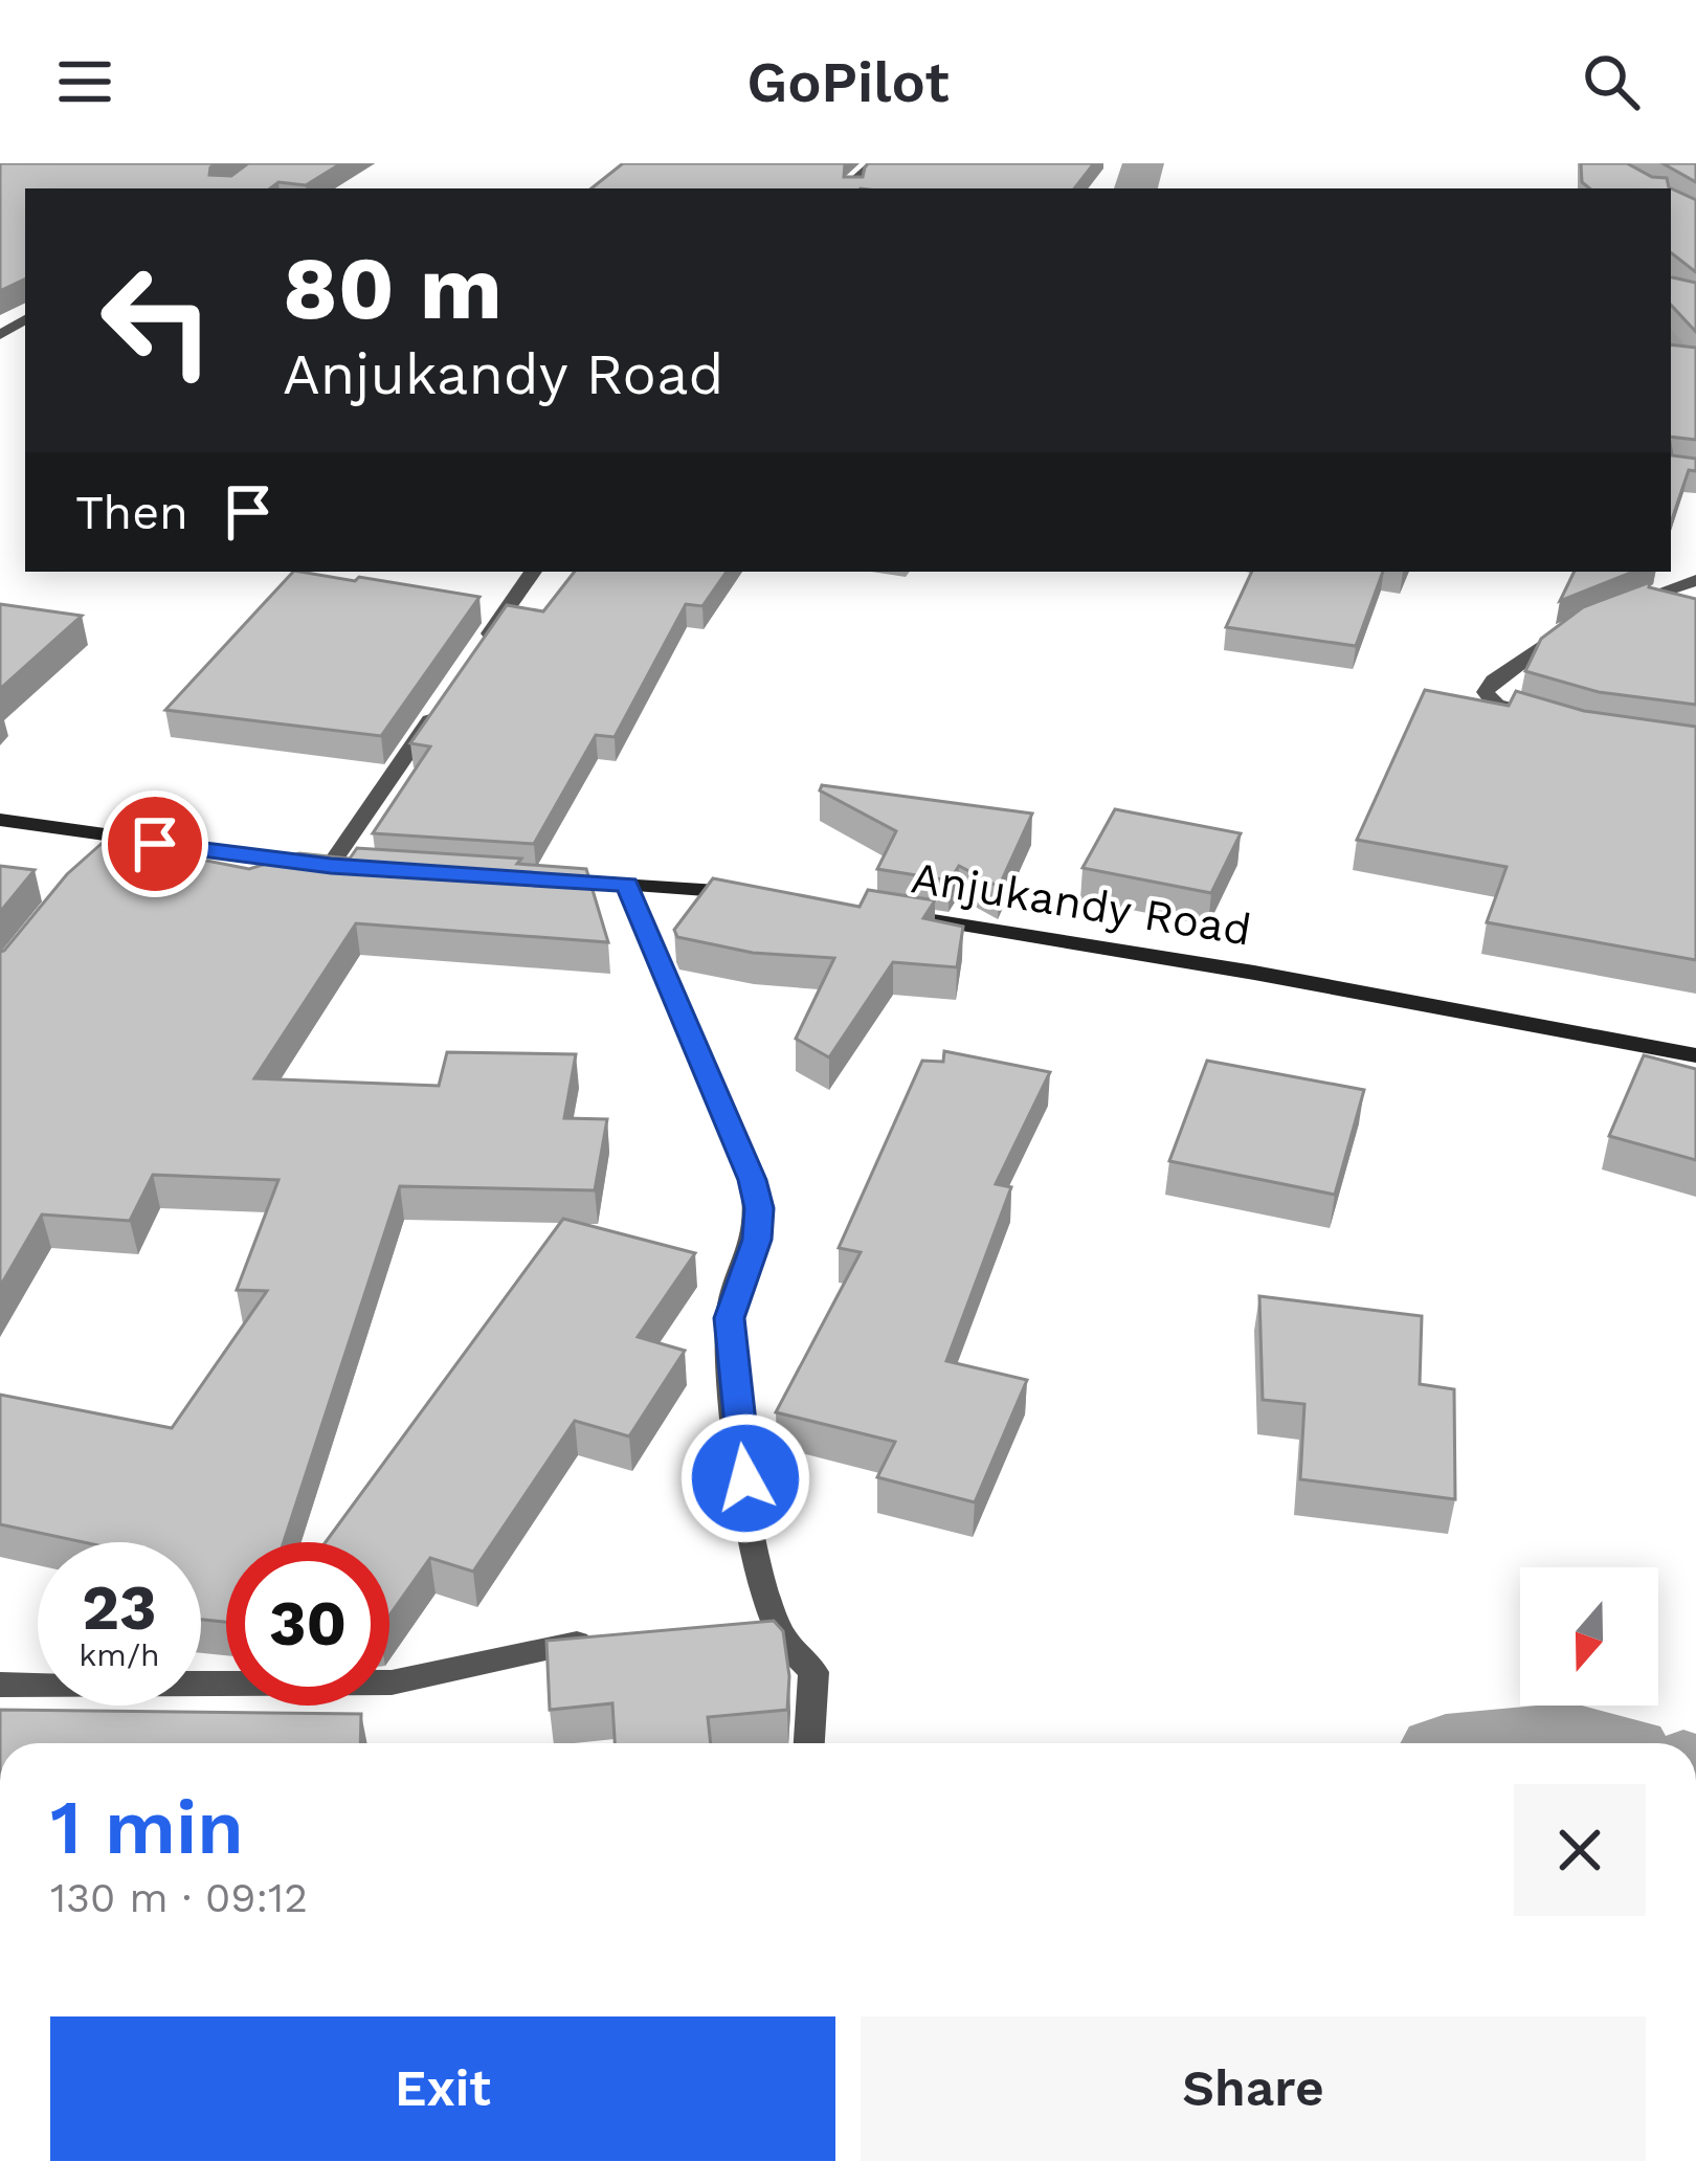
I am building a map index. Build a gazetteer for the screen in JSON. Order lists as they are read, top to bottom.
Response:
{
  "streets": {
    "street": ["Anjukandy Road"]
  },
  "north": "bottom",
  "page": {
    "header": "GoPilot",
    "turn": ["80 m", "Anjukandy Road"],
    "then": "Then",
    "speed": "23 km/h",
    "limit": "30",
    "heading": ["1 min", "130 m · 09:12"],
    "buttons": ["Exit", "Share"]
  }
}
